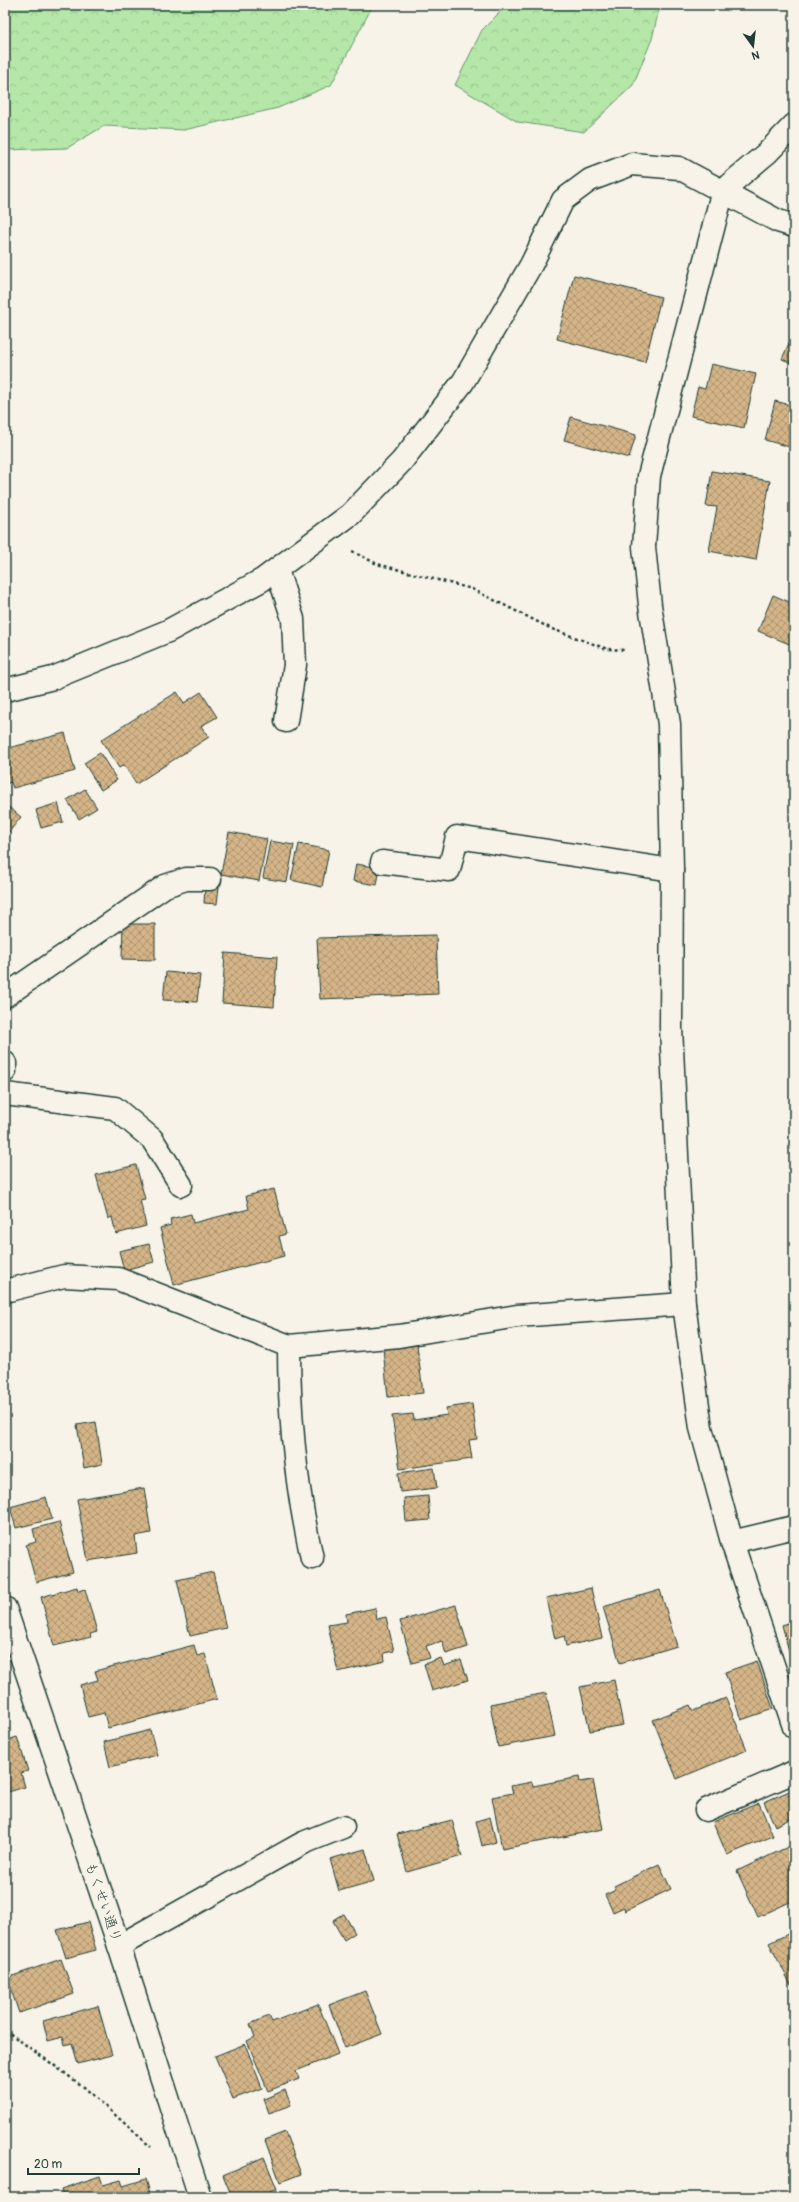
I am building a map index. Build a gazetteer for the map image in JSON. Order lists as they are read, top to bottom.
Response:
{
  "streets": {
    "street": ["もくせい通り"]
  },
  "scale_bar": "20 m",
  "north": "bottom"
}
